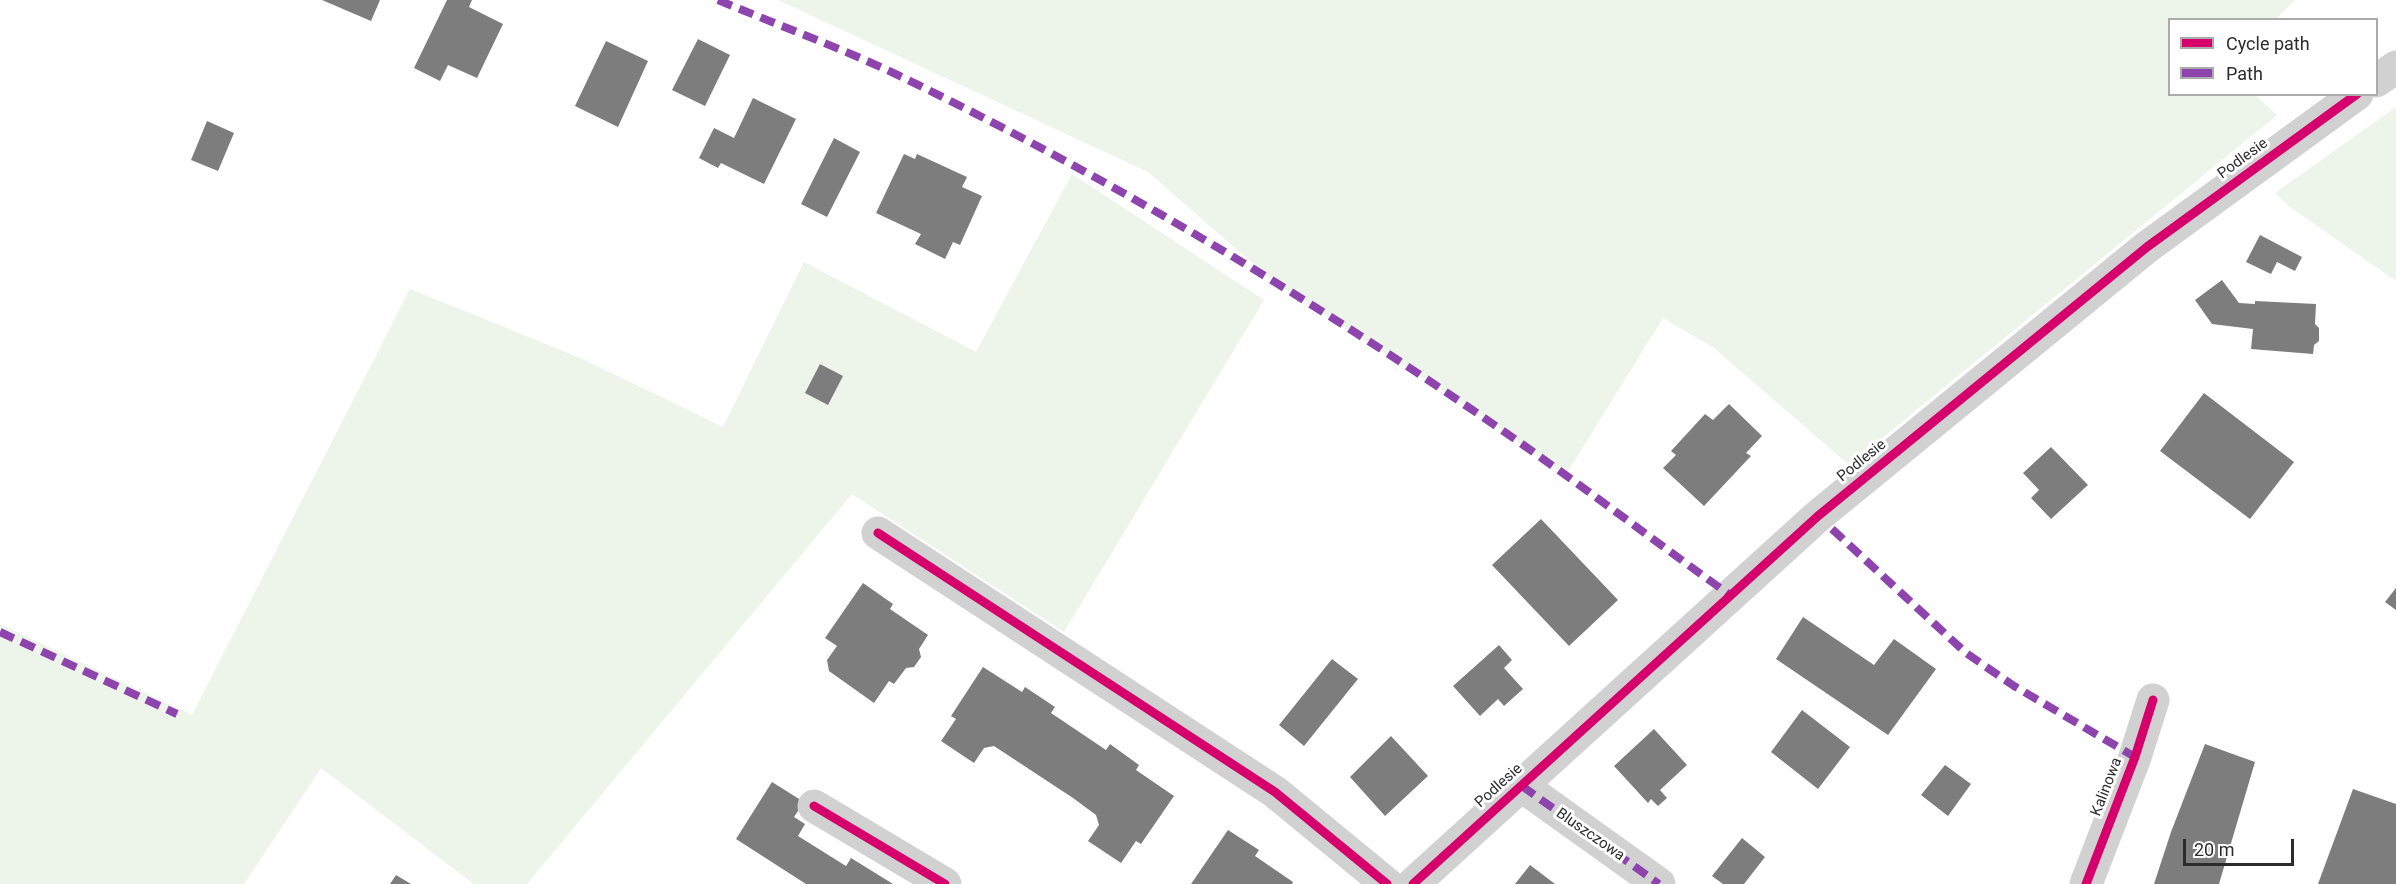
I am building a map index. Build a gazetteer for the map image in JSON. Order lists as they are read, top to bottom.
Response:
{
  "streets": {
    "street": ["Podlesie", "Kalinowa", "Bluszczowa"]
  },
  "crossings": [
    ["Podlesie", "Bluszczowa"]
  ],
  "legend": ["Cycle path", "Path"],
  "scale_bar": "20 m"
}
